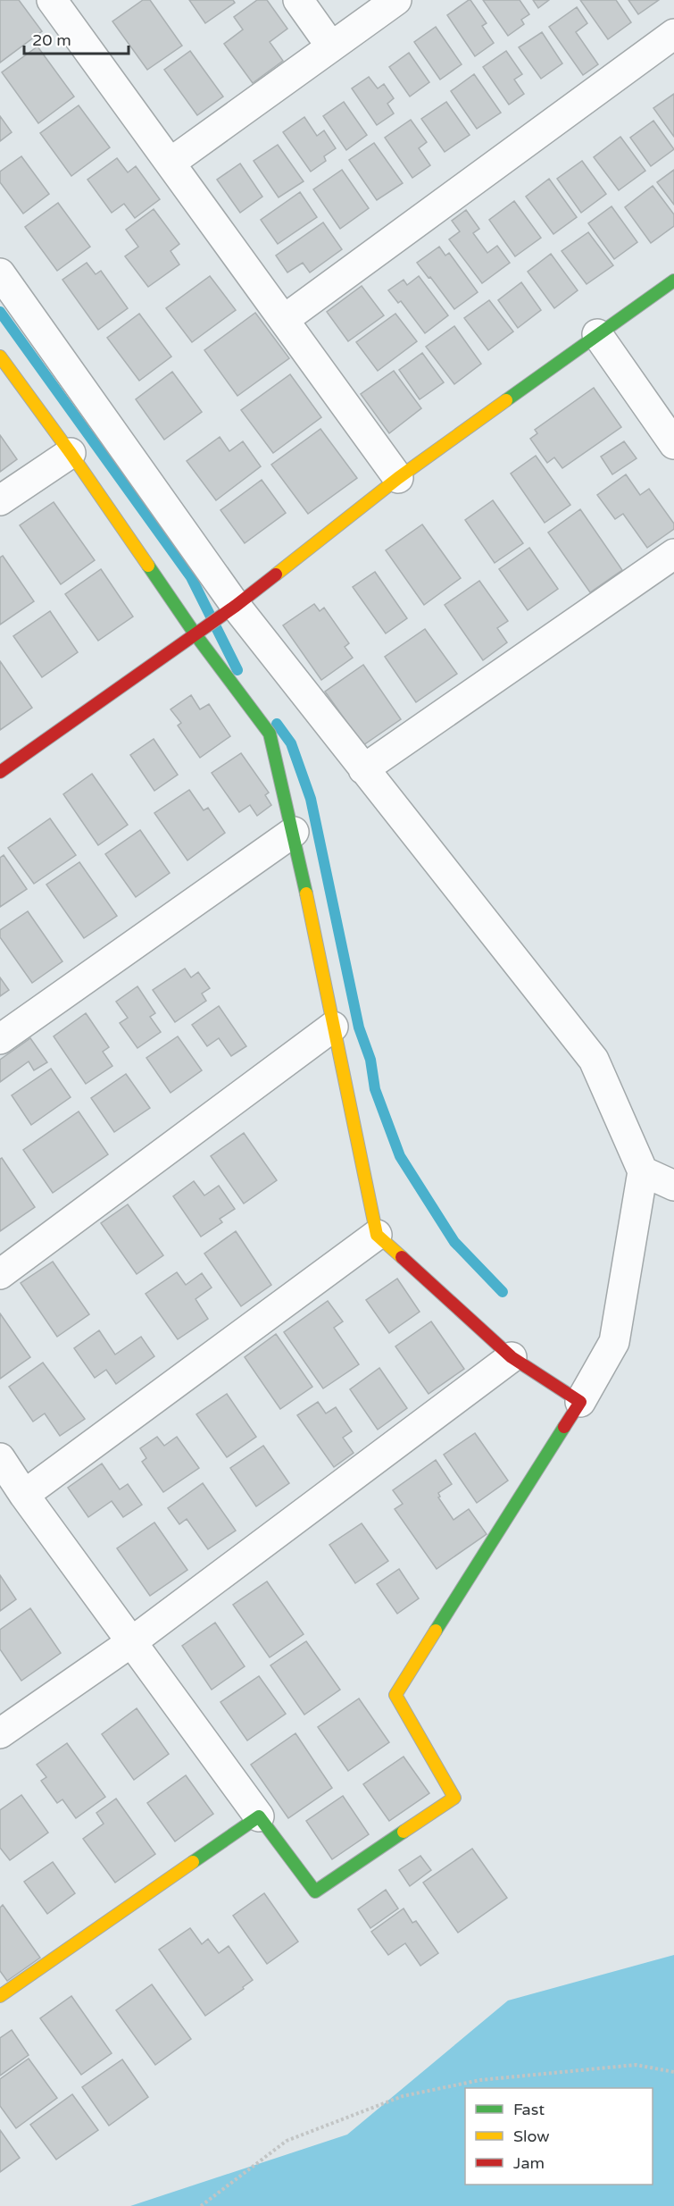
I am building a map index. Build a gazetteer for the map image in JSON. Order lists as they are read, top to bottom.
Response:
{
  "legend": ["Fast", "Slow", "Jam"],
  "scale_bar": "20 m"
}
